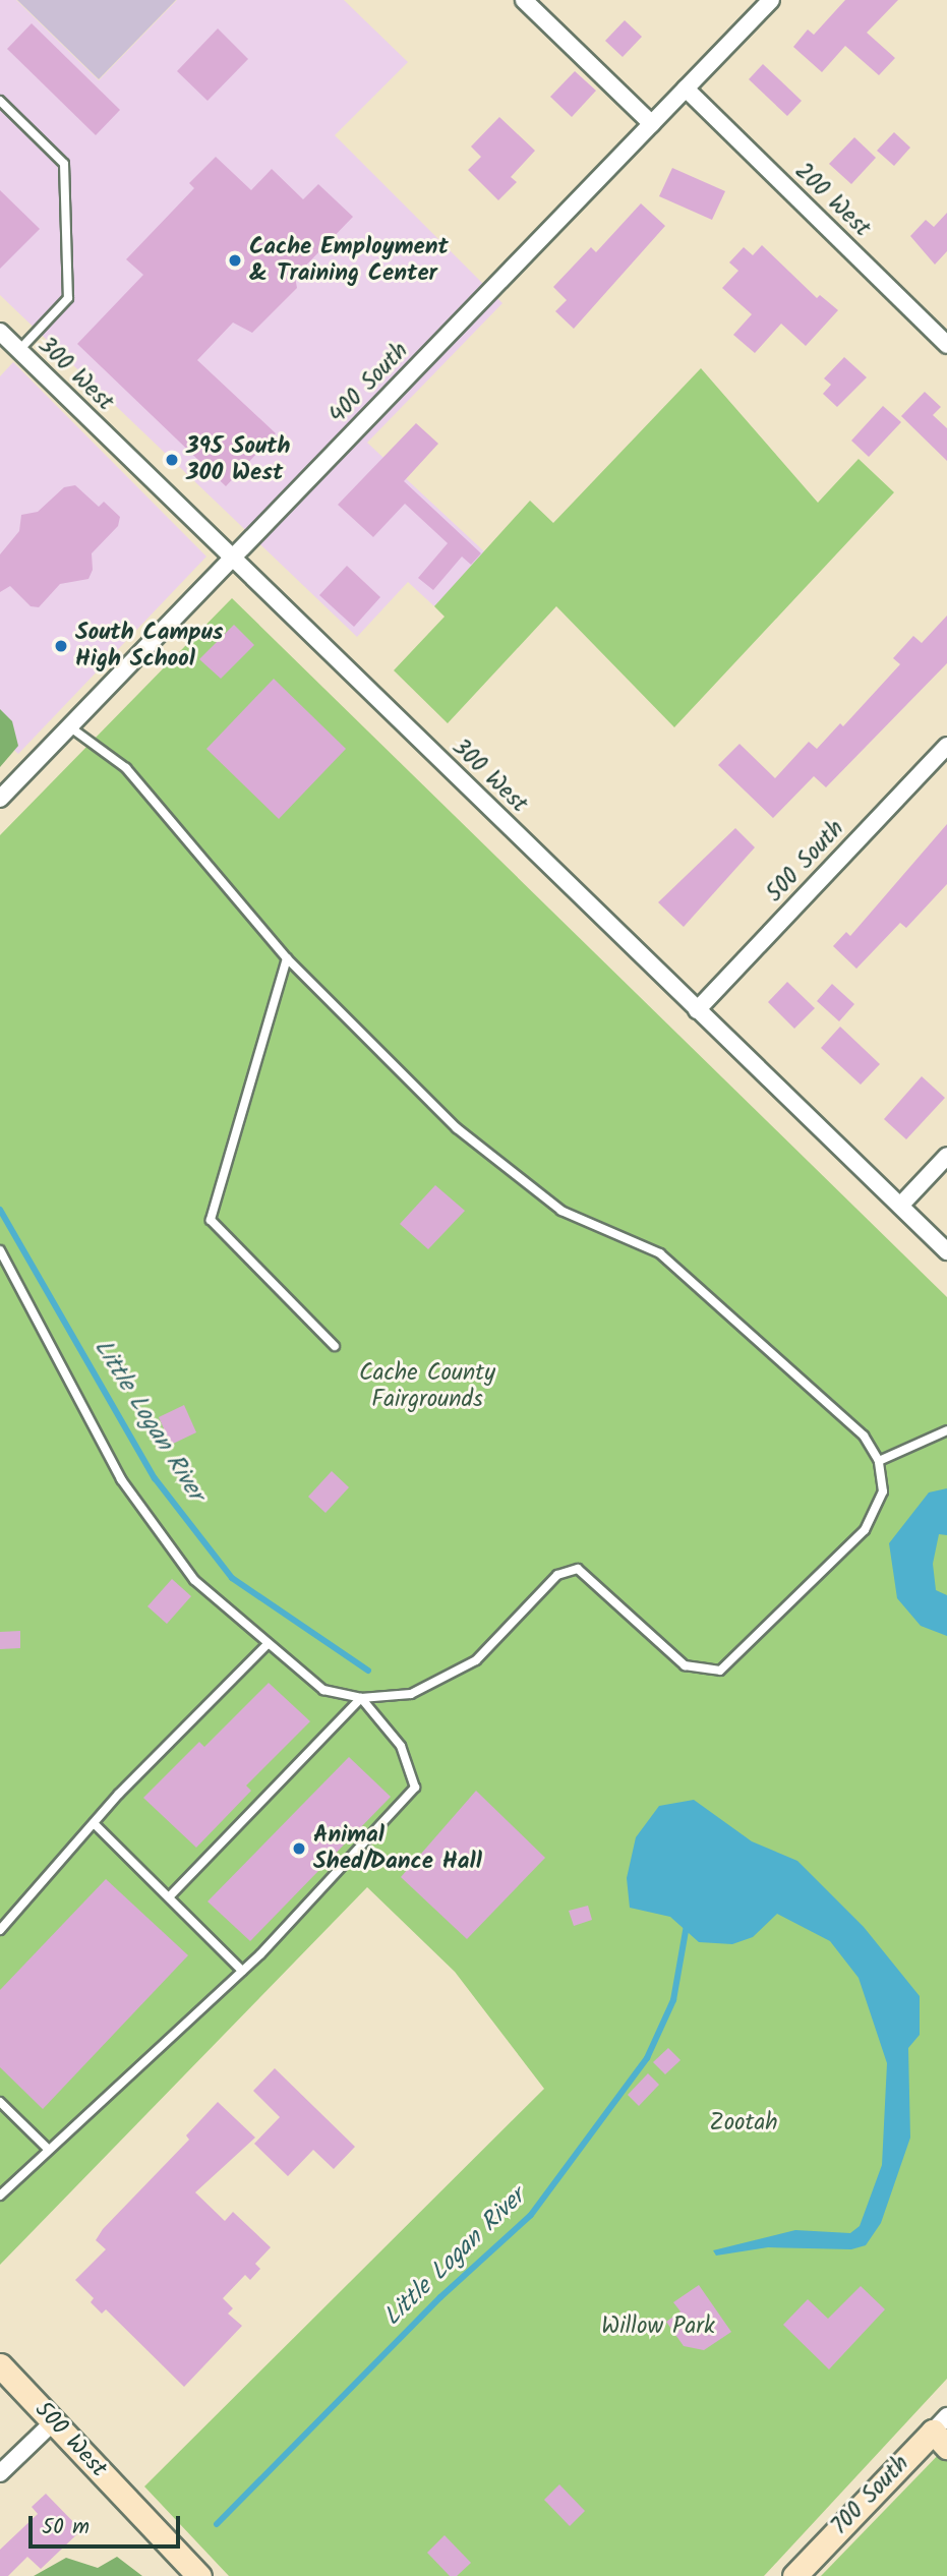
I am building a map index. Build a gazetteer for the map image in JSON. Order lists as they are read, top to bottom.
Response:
{
  "streets": {
    "street": [
      "200 West",
      "300 West",
      "400 South",
      "500 South",
      "500 West",
      "700 South"
    ]
  },
  "crossings": [
    ["200 West", "400 South"],
    ["300 West", "400 South"],
    ["300 West", "500 South"]
  ],
  "water": ["Little Logan River"],
  "parks": ["Cache County Fairgrounds", "Zootah", "Willow Park"],
  "places": [
    "Cache Employment & Training Center",
    "395 South 300 West",
    "South Campus High School",
    "Animal Shed/Dance Hall"
  ],
  "scale_bar": "50 m"
}
